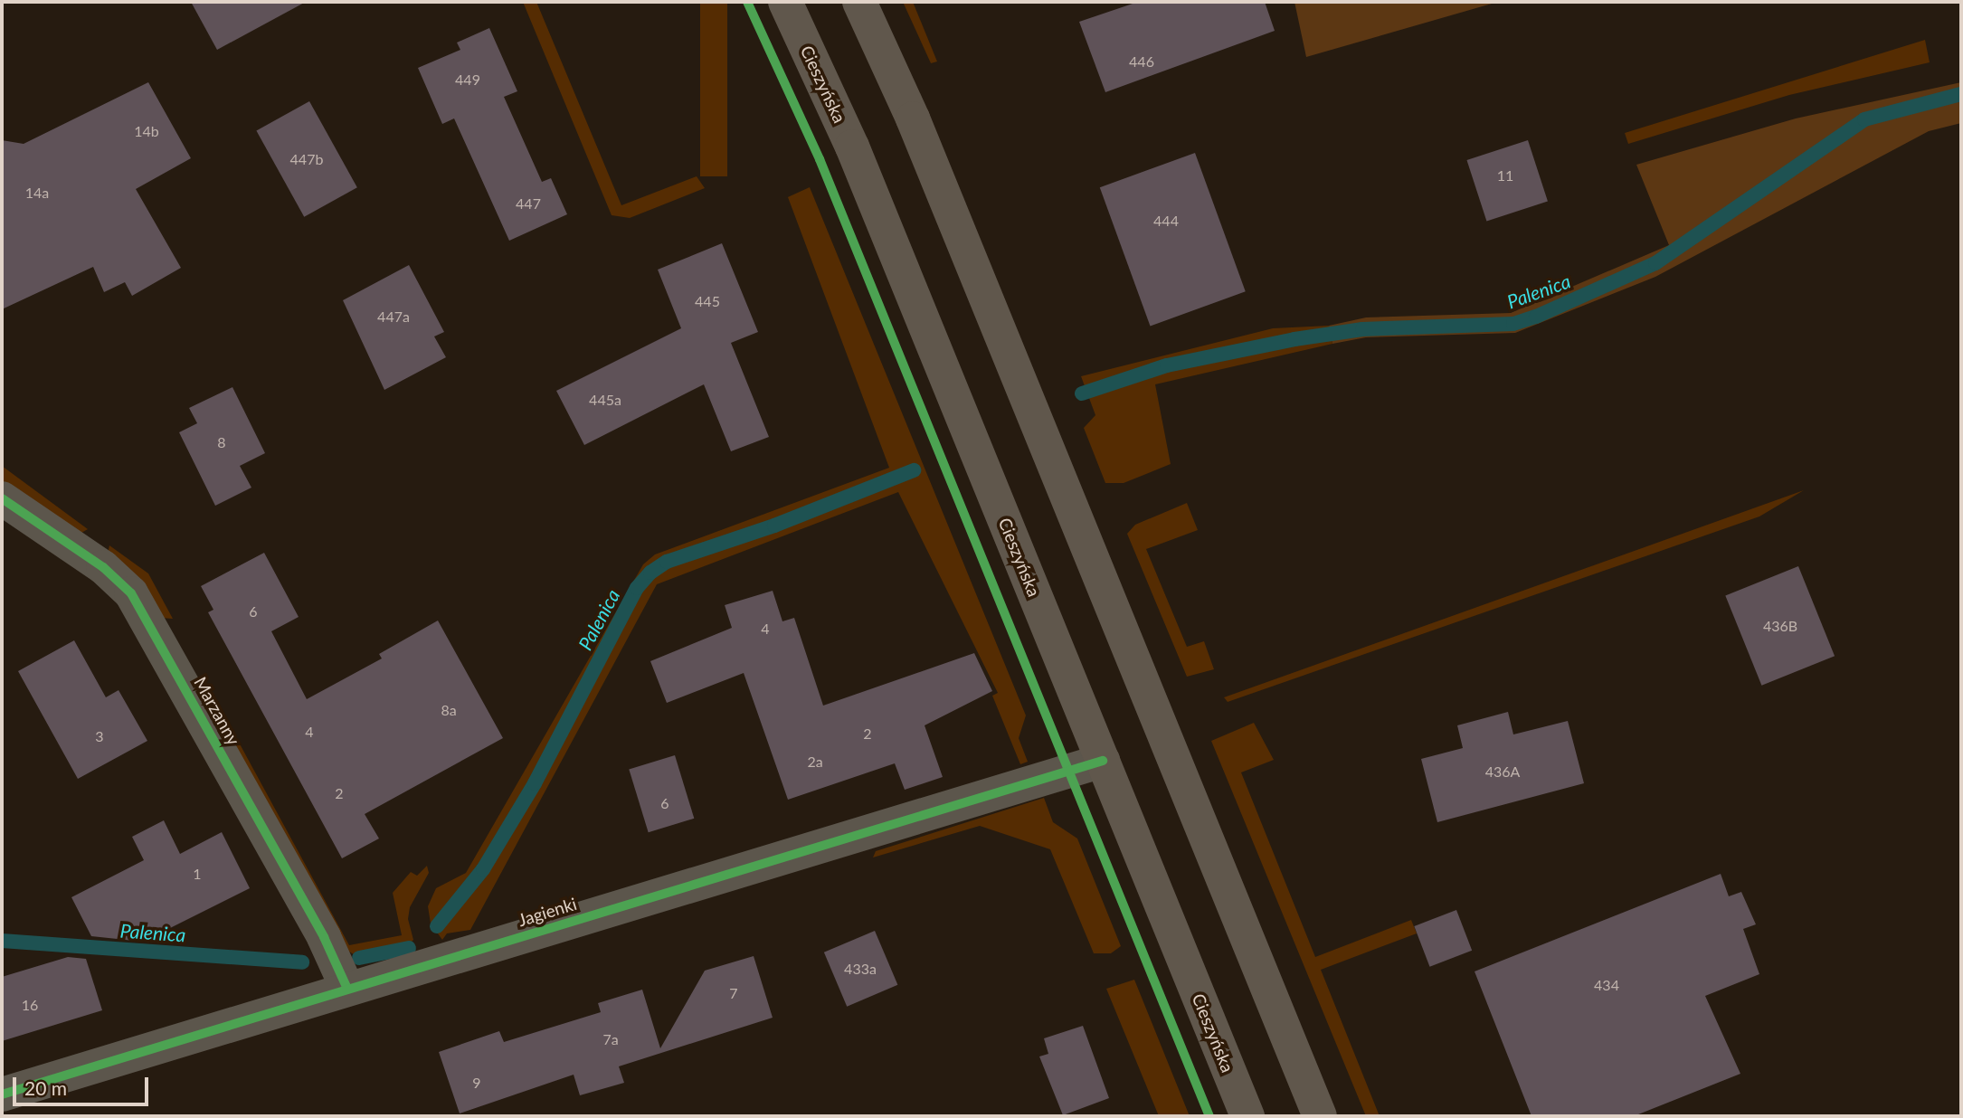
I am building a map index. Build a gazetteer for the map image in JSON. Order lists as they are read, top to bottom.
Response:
{
  "streets": {
    "main road": ["Cieszyńska"],
    "street": ["Marzanny", "Jagienki"]
  },
  "crossings": [
    ["Cieszyńska", "Jagienki"],
    ["Marzanny", "Jagienki"]
  ],
  "water": ["Palenica"],
  "house_numbers": [
    "446",
    "449",
    "14b",
    "447b",
    "11",
    "14a",
    "447",
    "444",
    "445",
    "447a",
    "445a",
    "8",
    "6",
    "436B",
    "4",
    "8a",
    "4",
    "2",
    "3",
    "2a",
    "436A",
    "2",
    "6",
    "1",
    "433a",
    "434",
    "7",
    "16",
    "7a",
    "9"
  ],
  "scale_bar": "20 m"
}
